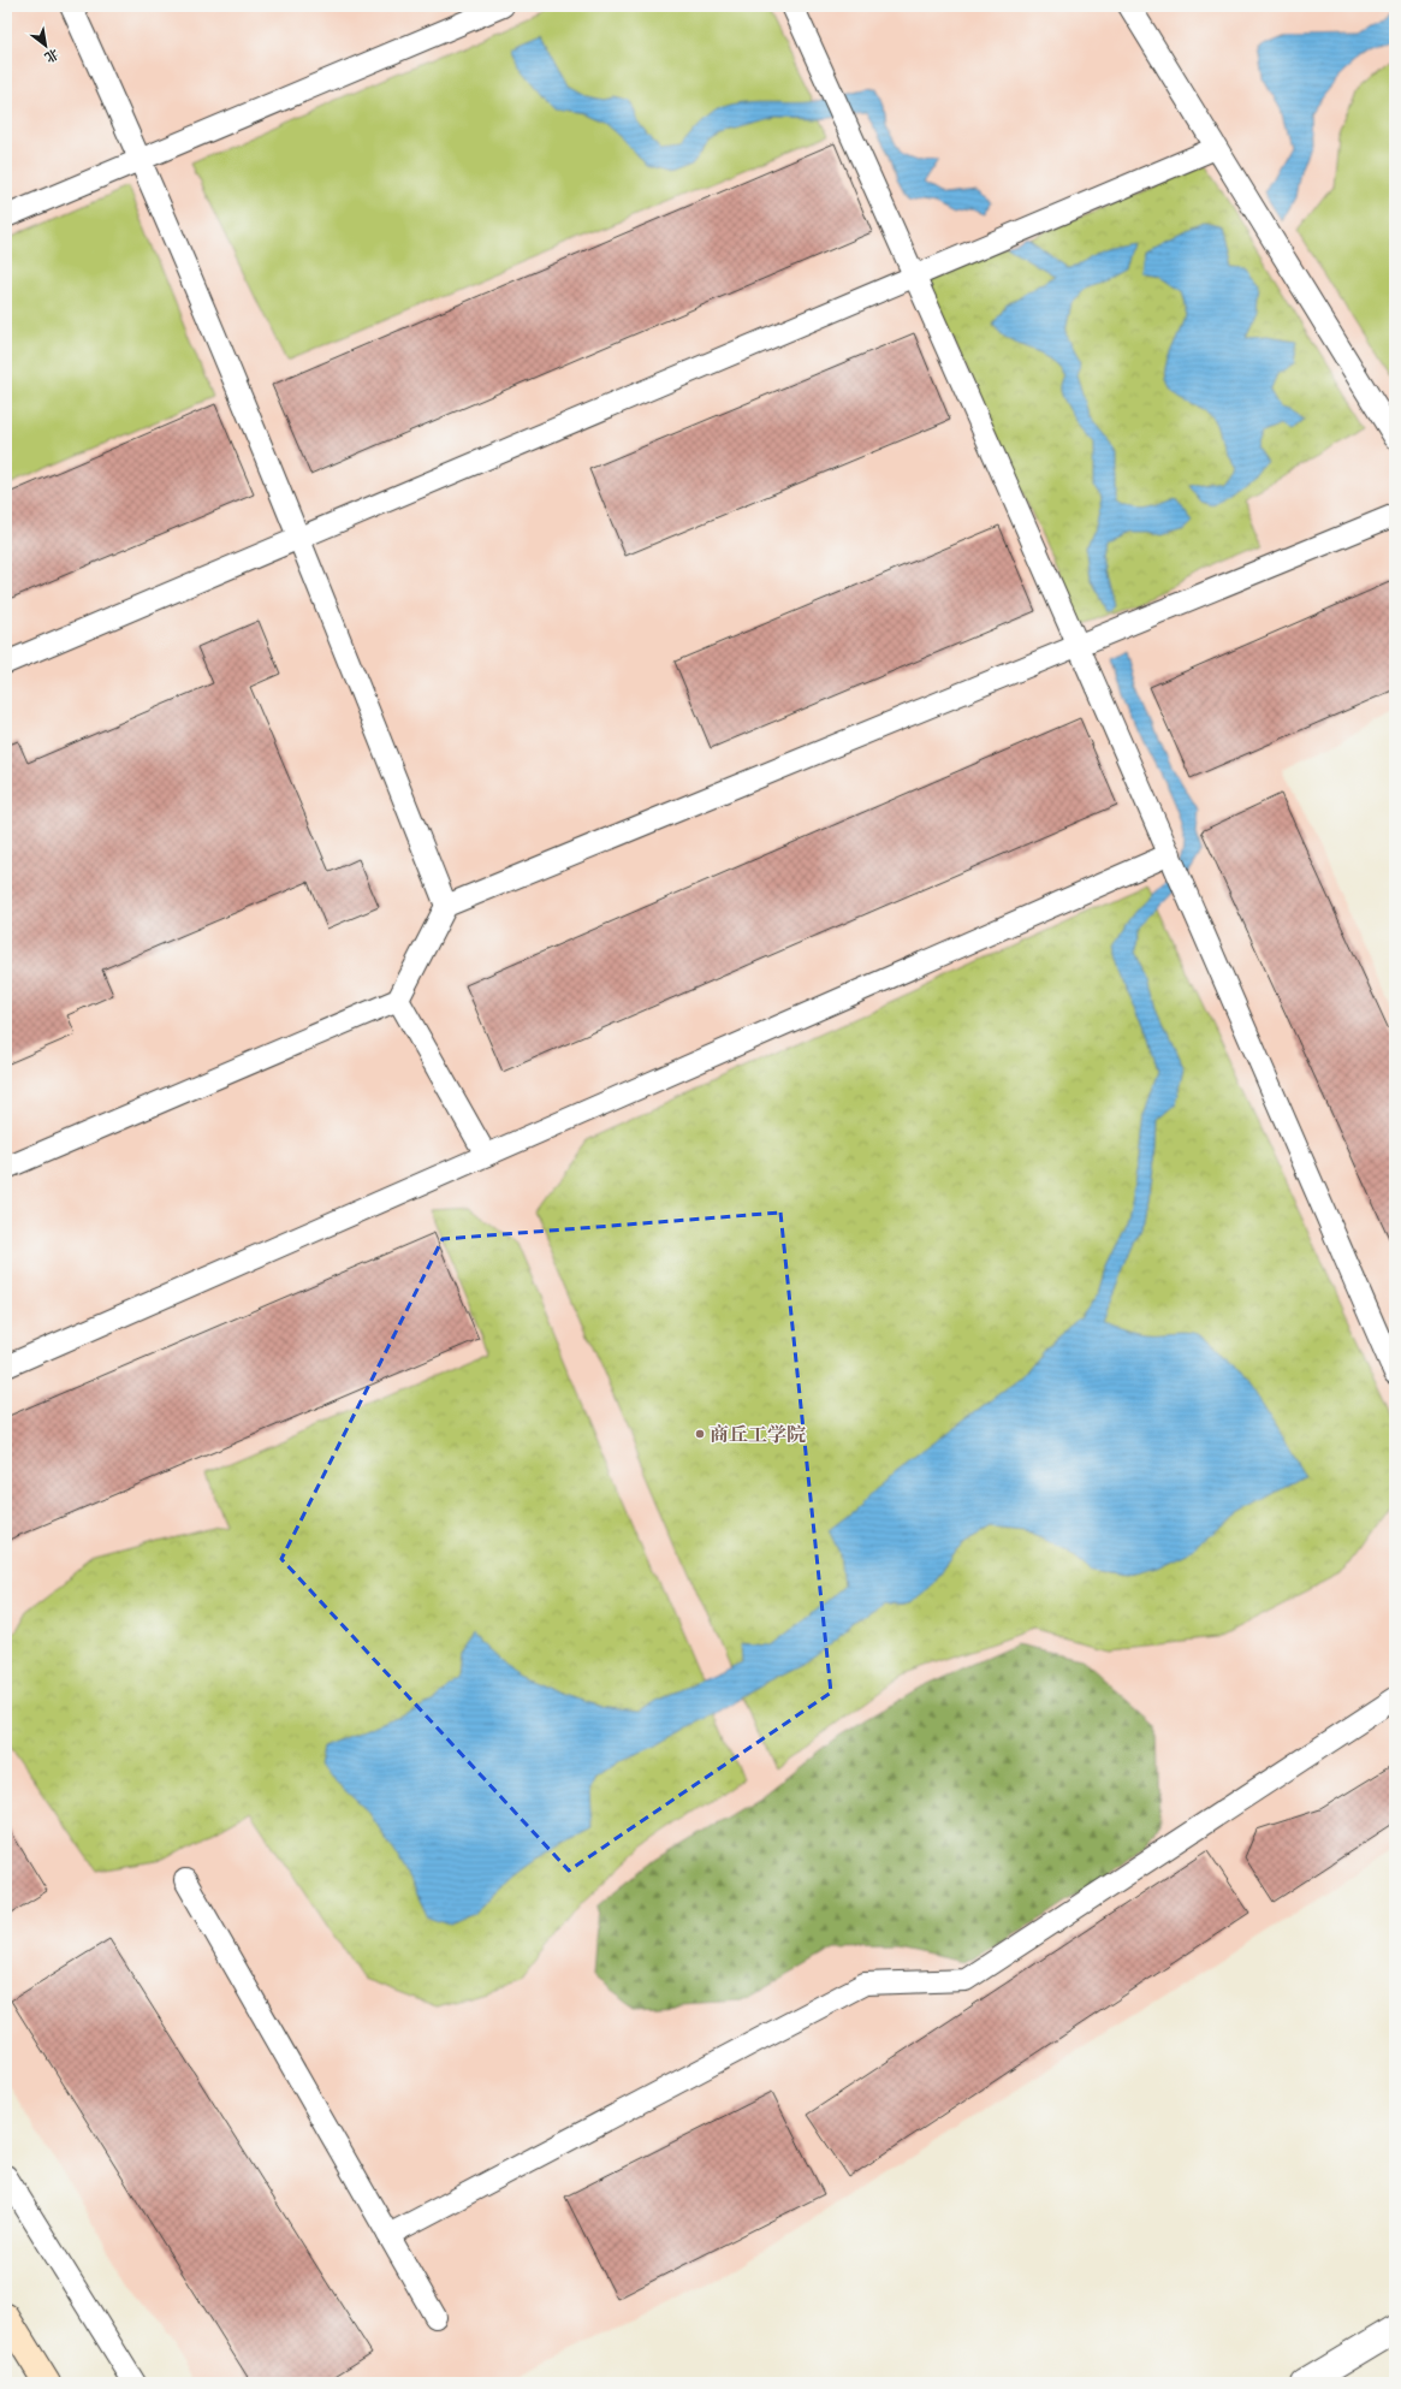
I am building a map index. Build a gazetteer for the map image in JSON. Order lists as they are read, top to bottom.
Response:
{
  "places": ["商丘工学院"],
  "north": "bottom right"
}
